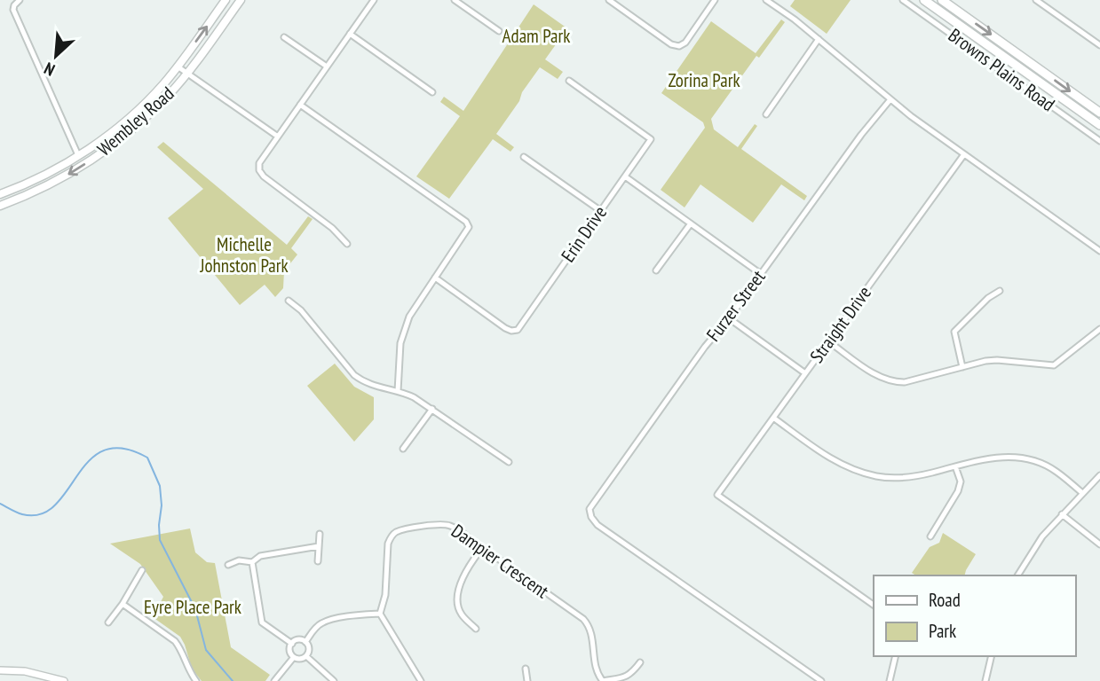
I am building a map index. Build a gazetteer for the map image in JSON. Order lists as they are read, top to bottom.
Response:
{
  "streets": {
    "main road": ["Browns Plains Road", "Wembley Road"],
    "street": [
      "Erin Drive",
      "Furzer Street",
      "Straight Drive",
      "Dampier Crescent"
    ]
  },
  "parks": [
    "Adam Park",
    "Zorina Park",
    "Michelle Johnston Park",
    "Eyre Place Park"
  ],
  "legend": ["Road", "Park"],
  "north": "bottom left"
}
